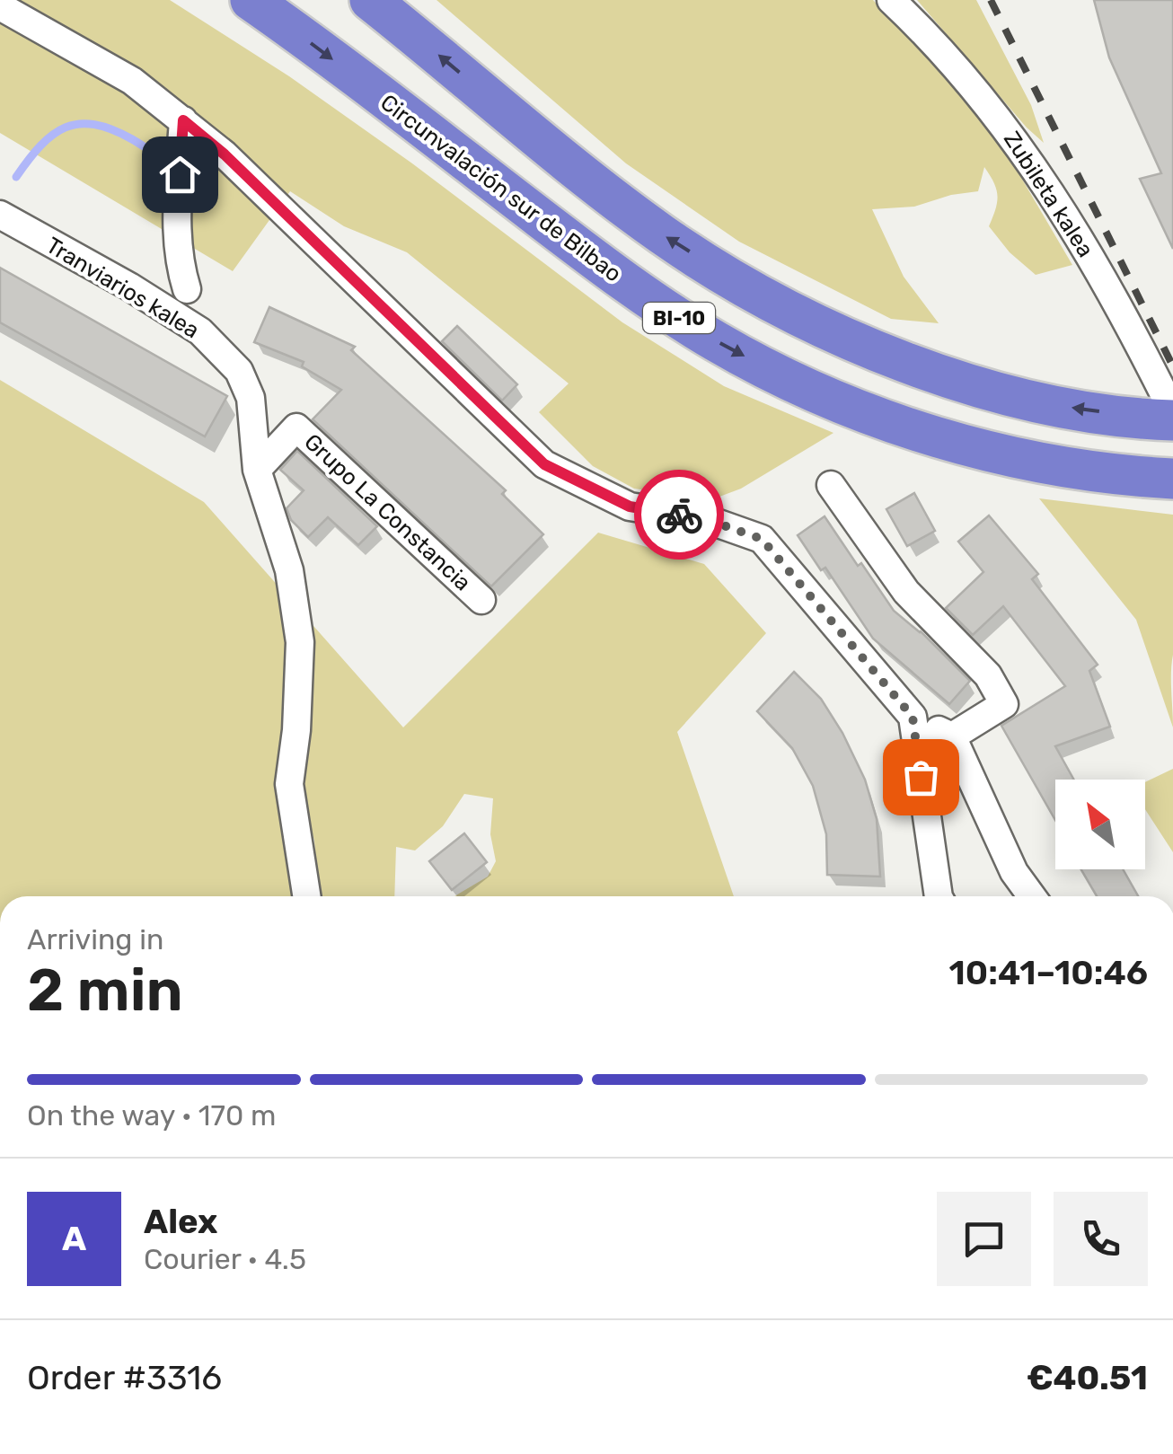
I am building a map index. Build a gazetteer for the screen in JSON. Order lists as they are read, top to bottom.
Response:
{
  "streets": {
    "highway": ["Circunvalación sur de Bilbao", "BI-10"],
    "street": ["Zubileta kalea", "Tranviarios kalea", "Grupo La Constancia"]
  },
  "crossings": [
    ["Tranviarios kalea", "Grupo La Constancia"]
  ],
  "north": "top left",
  "page": {
    "heading": ["2 min", "Arriving in", "10:41–10:46"],
    "panel": [
      "Alex",
      "Courier · 4.5",
      "Order #3316",
      "€40.51"
    ],
    "bar": "On the way · 170 m",
    "round": "A"
  }
}
